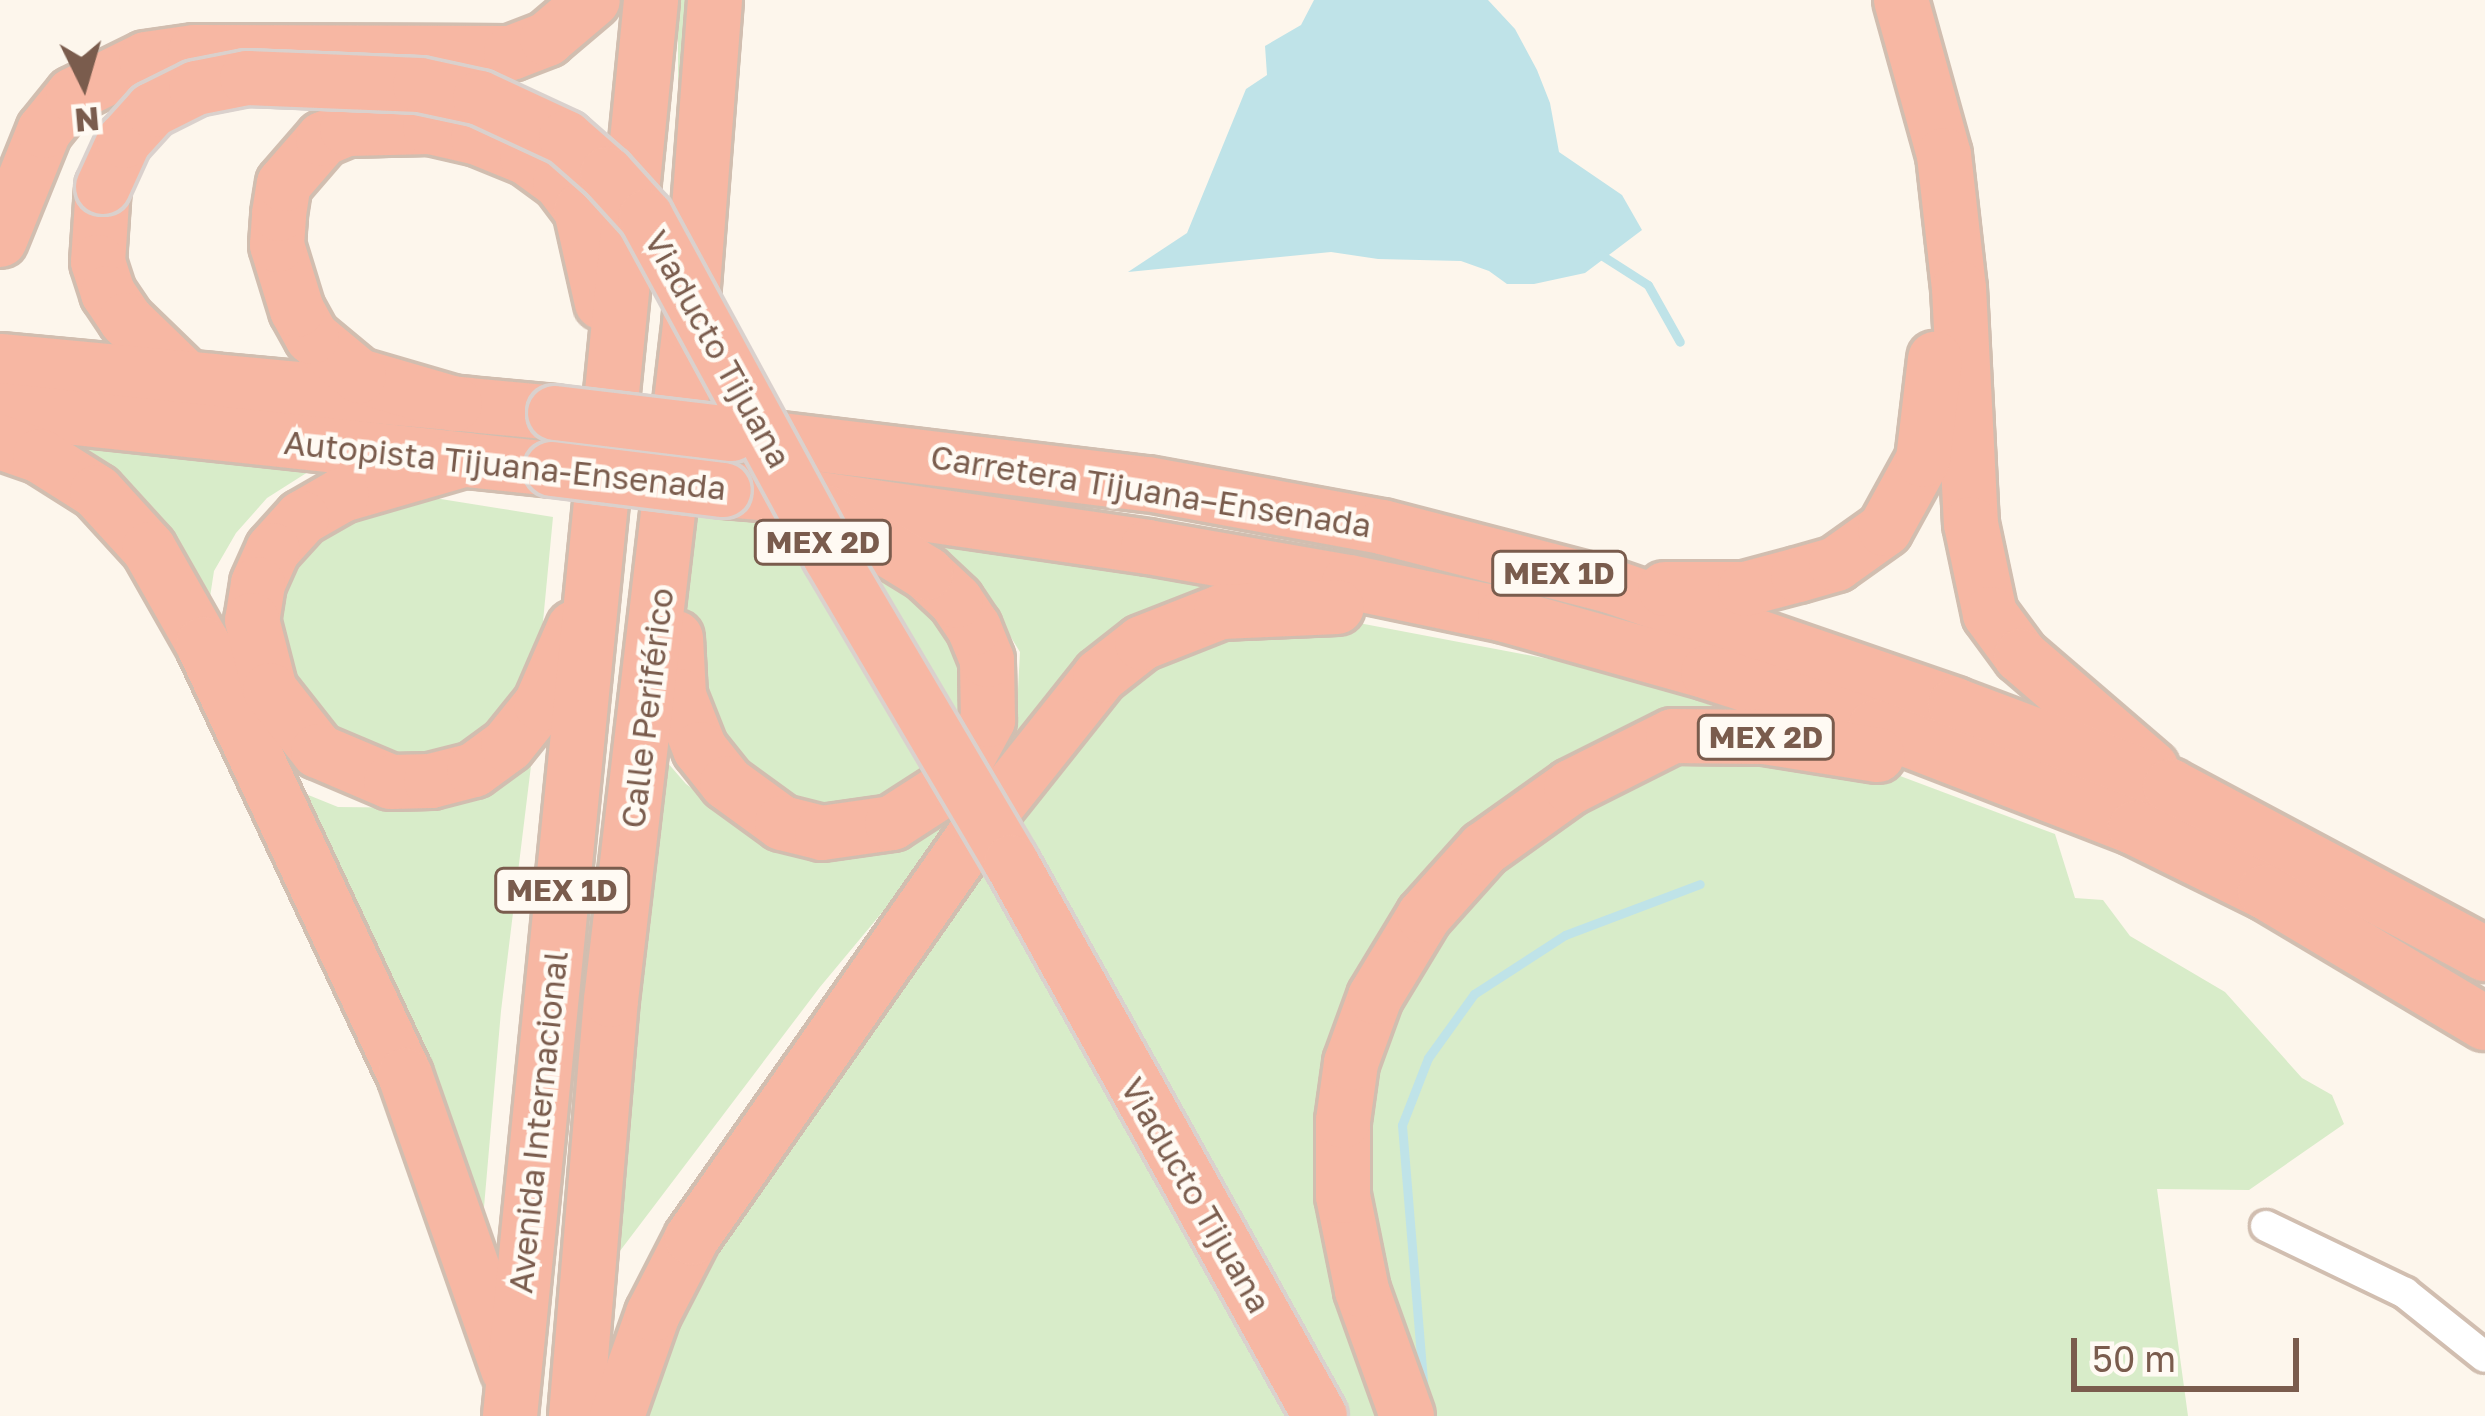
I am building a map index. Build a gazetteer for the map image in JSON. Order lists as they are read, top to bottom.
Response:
{
  "streets": {
    "highway": [
      "Viaducto Tijuana",
      "Autopista Tijuana-Ensenada",
      "Carretera Tijuana–Ensenada",
      "MEX 2D",
      "MEX 1D",
      "Calle Periférico",
      "Avenida Internacional"
    ]
  },
  "crossings": [
    ["Viaducto Tijuana", "Autopista Tijuana-Ensenada"],
    ["Autopista Tijuana-Ensenada", "Carretera Tijuana–Ensenada"],
    ["Autopista Tijuana-Ensenada", "MEX 1D"],
    ["Carretera Tijuana–Ensenada", "MEX 1D"],
    ["MEX 2D", "MEX 1D"],
    ["MEX 1D", "Avenida Internacional"]
  ],
  "scale_bar": "50 m",
  "north": "bottom"
}
